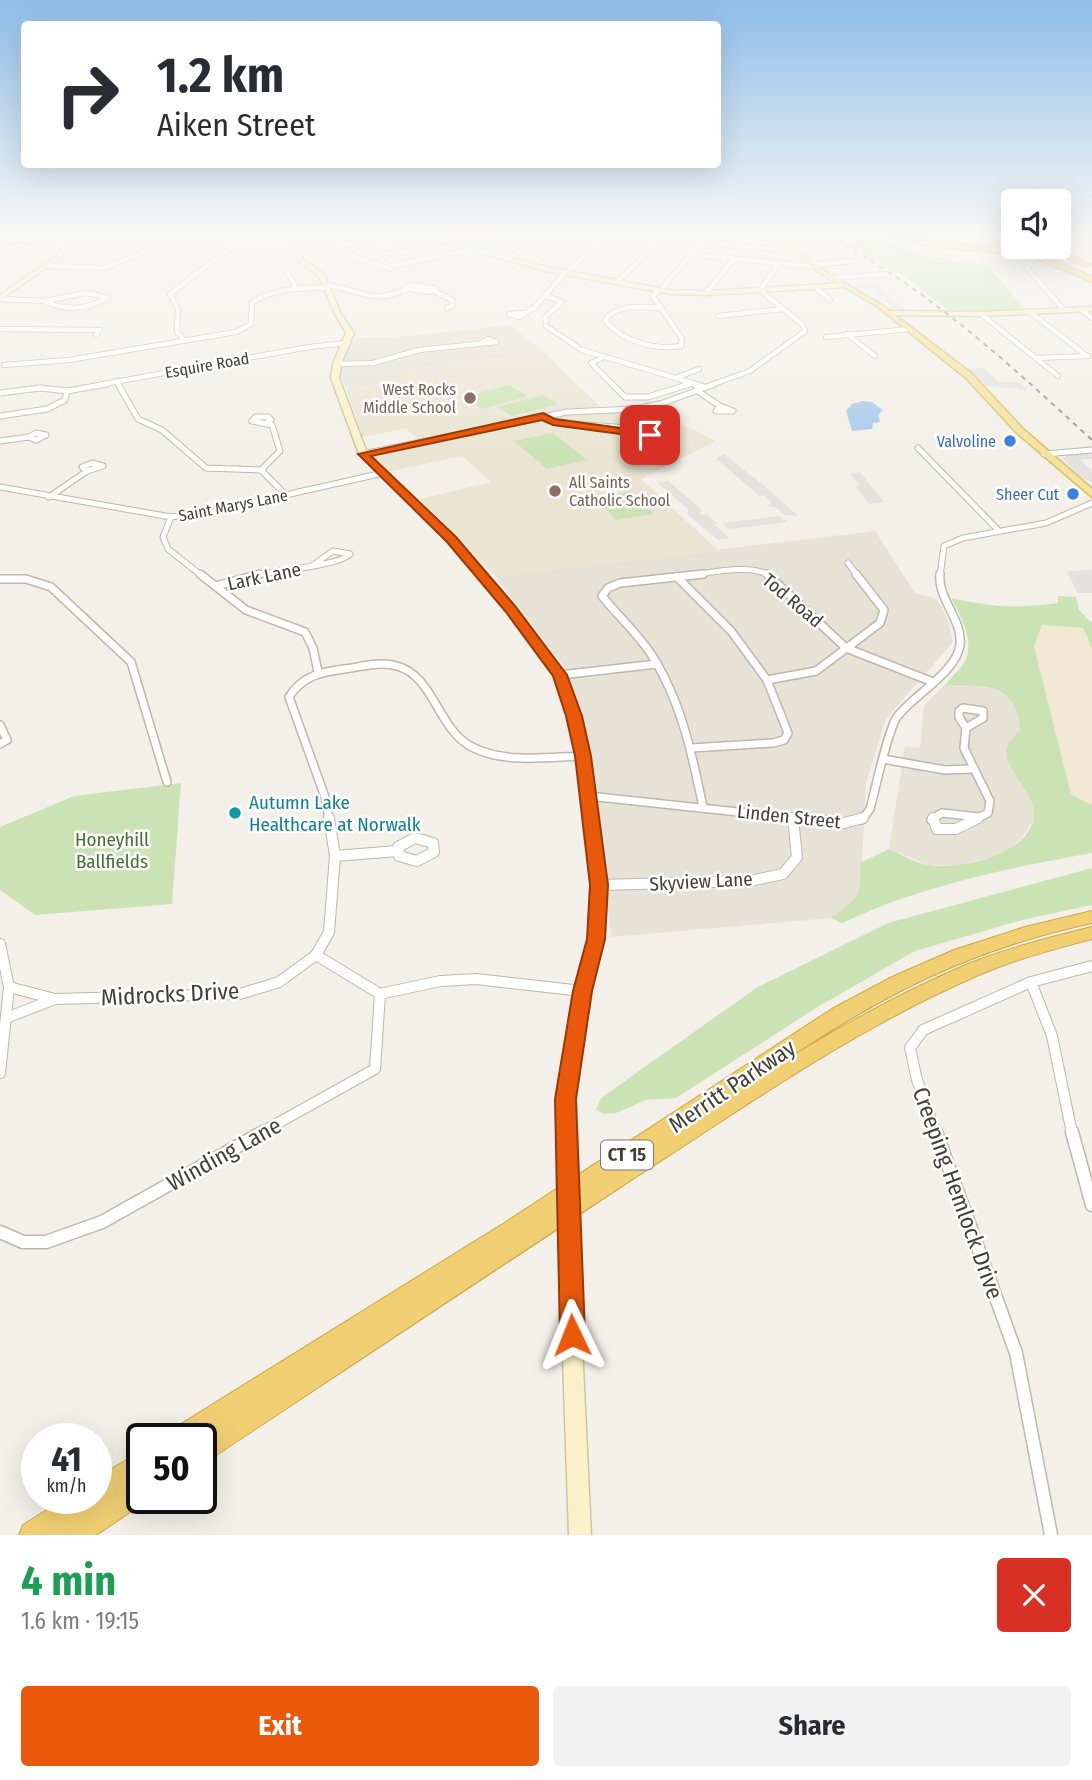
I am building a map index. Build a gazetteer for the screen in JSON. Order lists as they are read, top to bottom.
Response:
{
  "streets": {
    "highway": ["Merritt Parkway", "CT 15"],
    "street": [
      "Esquire Road",
      "Saint Marys Lane",
      "Lark Lane",
      "Tod Road",
      "Linden Street",
      "Skyview Lane",
      "Midrocks Drive",
      "Winding Lane",
      "Creeping Hemlock Drive"
    ]
  },
  "crossings": [
    ["Tod Road", "Linden Street"],
    ["Linden Street", "Skyview Lane"]
  ],
  "parks": ["Honeyhill Ballfields"],
  "places": [
    "West Rocks Middle School",
    "Valvoline",
    "All Saints Catholic School",
    "Sheer Cut",
    "Autumn Lake Healthcare at Norwalk"
  ],
  "page": {
    "turn": ["1.2 km", "Aiken Street"],
    "speed": "41 km/h",
    "limit": "50",
    "heading": ["4 min", "1.6 km · 19:15"],
    "buttons": ["Exit", "Share"]
  }
}
